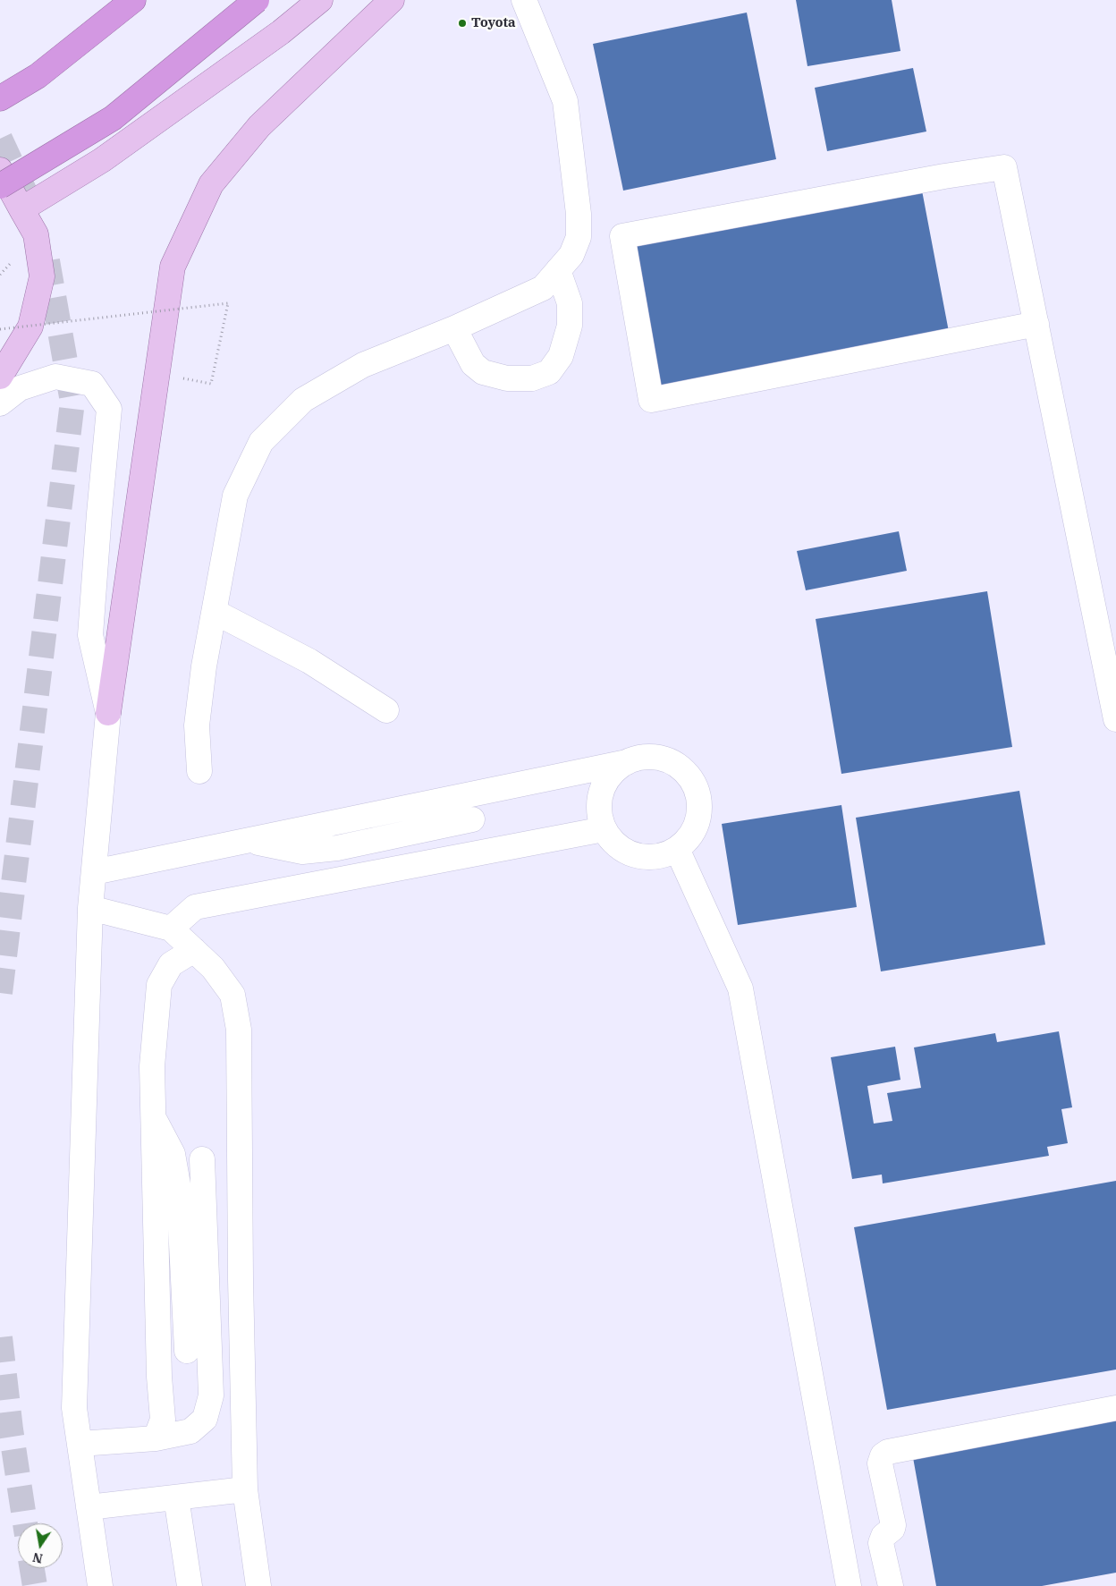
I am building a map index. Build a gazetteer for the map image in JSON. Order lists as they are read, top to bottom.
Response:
{
  "places": ["Toyota"],
  "north": "bottom"
}
